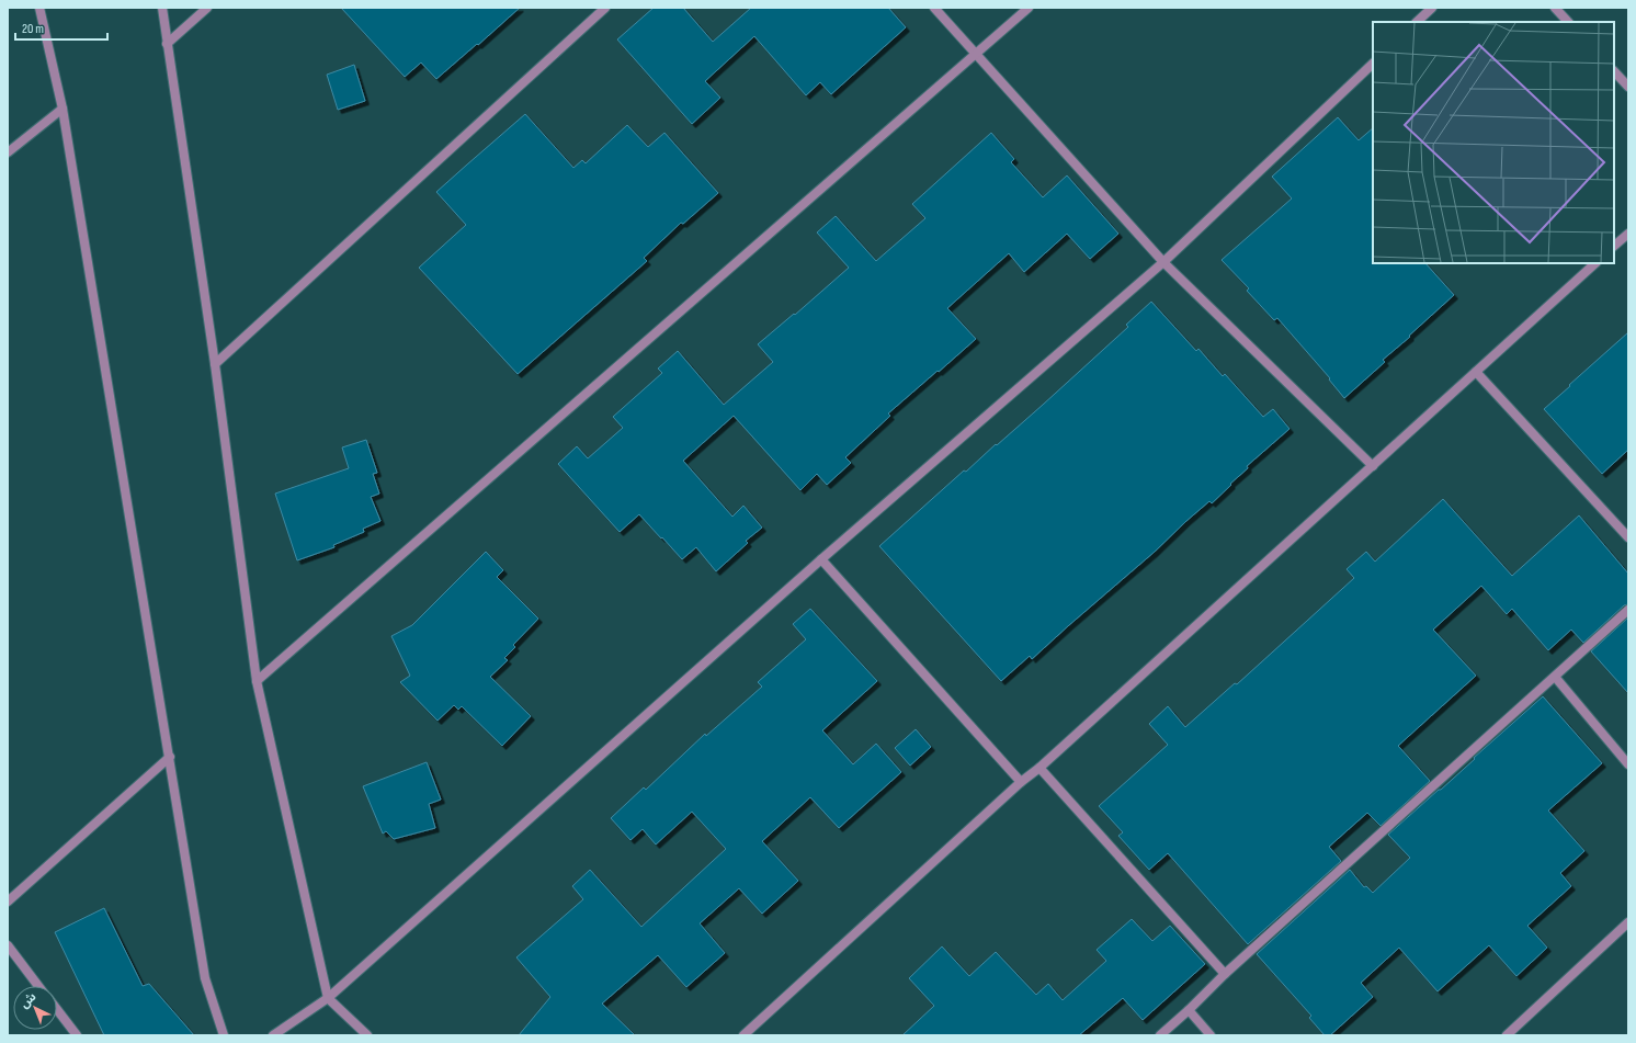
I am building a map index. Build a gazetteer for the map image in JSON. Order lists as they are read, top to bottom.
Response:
{
  "scale_bar": "20 m",
  "north": "top left"
}
